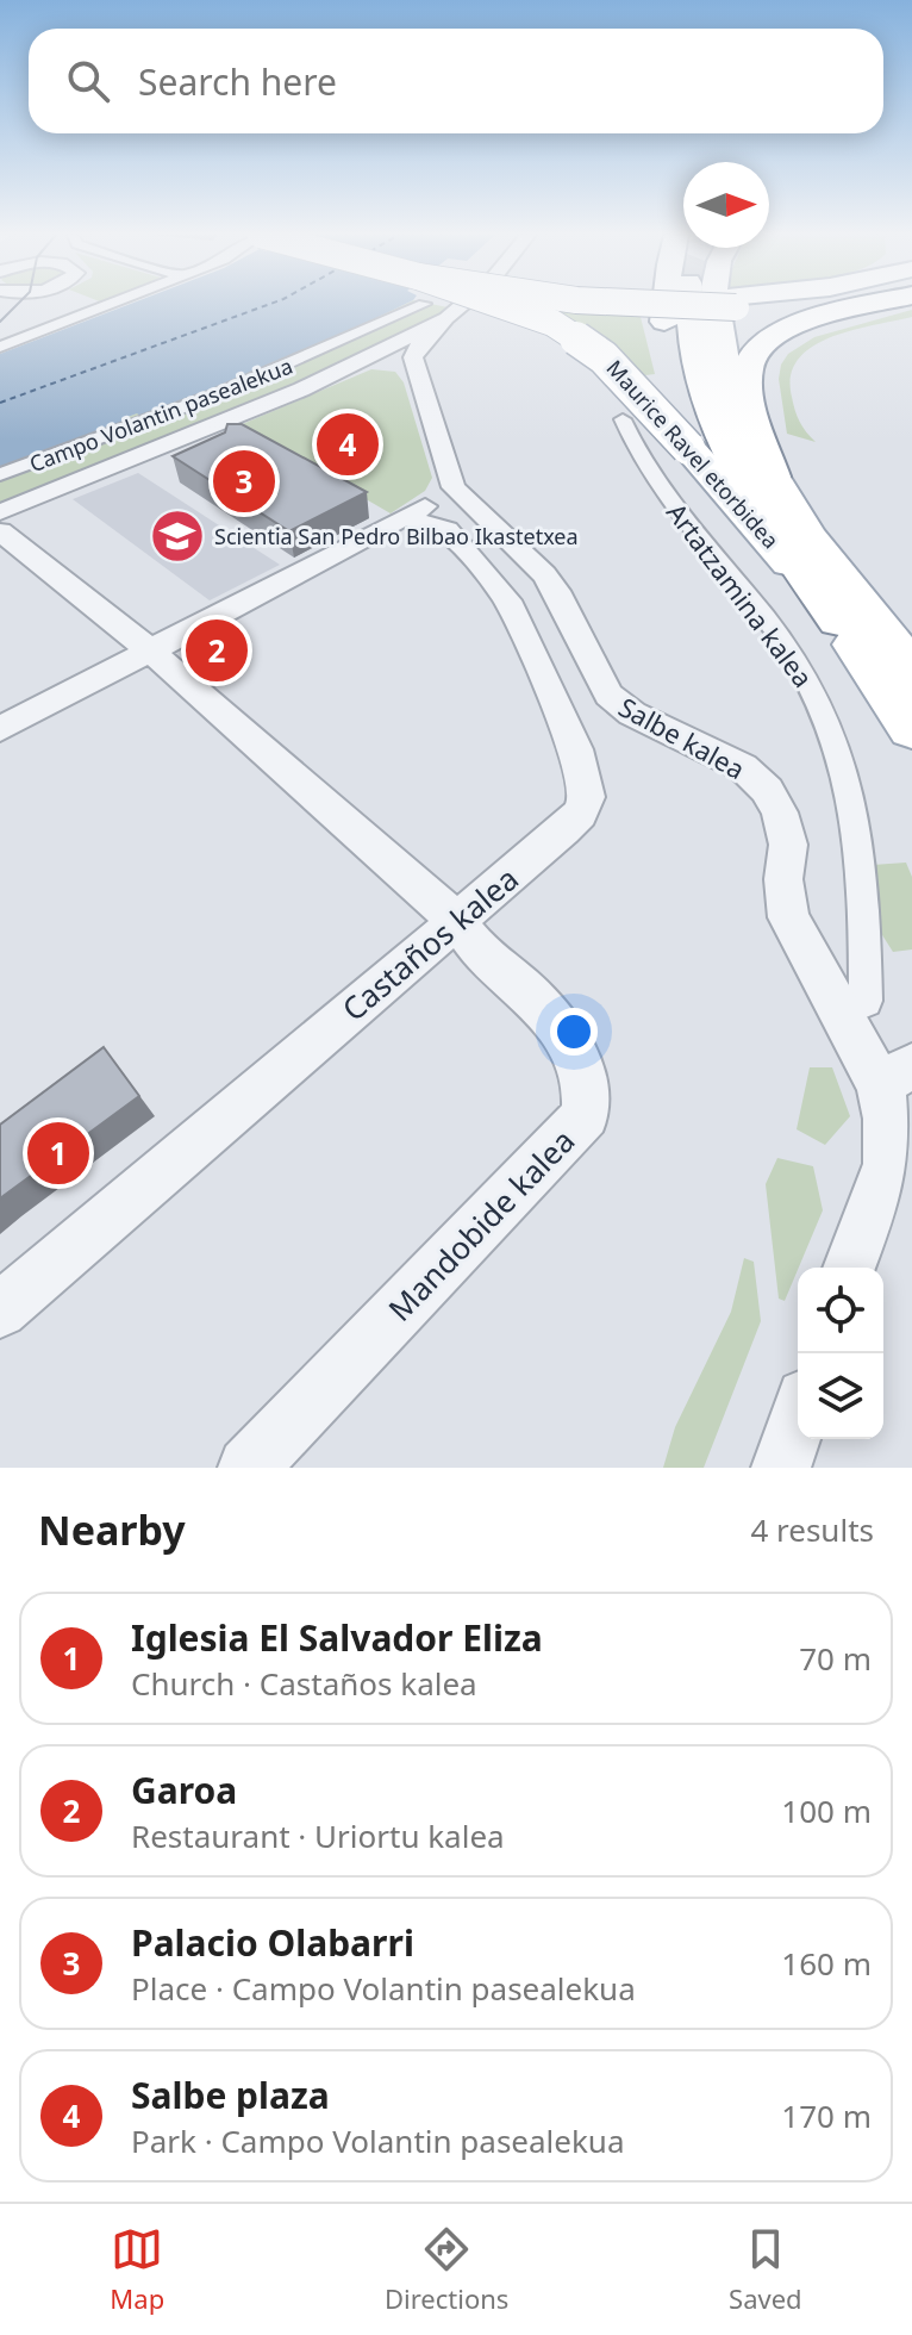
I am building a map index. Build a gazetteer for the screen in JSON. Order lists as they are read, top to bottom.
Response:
{
  "streets": {
    "main road": ["Maurice Ravel etorbidea"],
    "street": [
      "Campo Volantin pasealekua",
      "Artatzamina kalea",
      "Salbe kalea",
      "Castaños kalea",
      "Mandobide kalea"
    ]
  },
  "crossings": [
    ["Campo Volantin pasealekua", "Salbe kalea"],
    ["Castaños kalea", "Mandobide kalea"]
  ],
  "places": {
    "school or university": ["Scientia San Pedro Bilbao Ikastetxea"]
  },
  "north": "right",
  "page": {
    "search": "Search here",
    "pins": [
      "4",
      "3",
      "2",
      "1"
    ],
    "heading": ["Nearby", "4 results"],
    "list": [
      {
        "mark": "1",
        "name": "Iglesia El Salvador Eliza",
        "note": "Church · Castaños kalea",
        "value": "70 m"
      },
      {
        "mark": "2",
        "name": "Garoa",
        "note": "Restaurant · Uriortu kalea",
        "value": "100 m"
      },
      {
        "mark": "3",
        "name": "Palacio Olabarri",
        "note": "Place · Campo Volantin pasealekua",
        "value": "160 m"
      },
      {
        "mark": "4",
        "name": "Salbe plaza",
        "note": "Park · Campo Volantin pasealekua",
        "value": "170 m"
      }
    ],
    "nav": ["Map", "Directions", "Saved"]
  }
}
